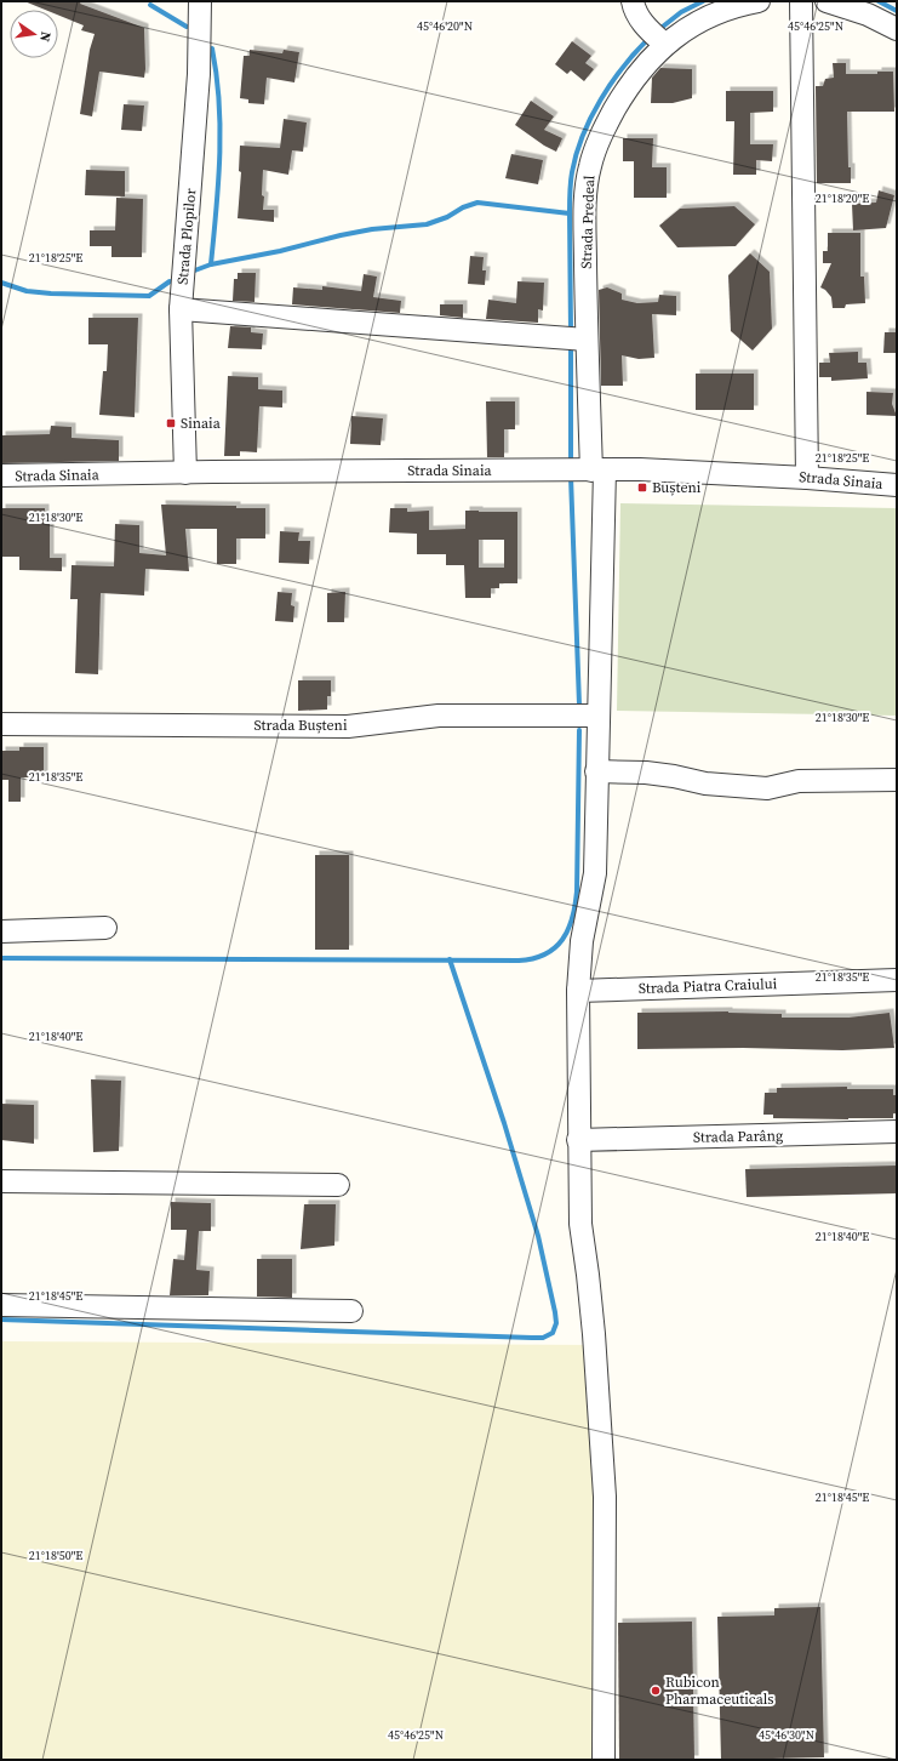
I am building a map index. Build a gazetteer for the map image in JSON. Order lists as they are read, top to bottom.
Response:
{
  "streets": {
    "street": [
      "Strada Predeal",
      "Strada Plopilor",
      "Strada Sinaia",
      "Strada Bușteni",
      "Strada Piatra Craiului",
      "Strada Parâng"
    ]
  },
  "crossings": [
    ["Strada Predeal", "Strada Sinaia"],
    ["Strada Predeal", "Strada Bușteni"],
    ["Strada Predeal", "Strada Piatra Craiului"],
    ["Strada Predeal", "Strada Parâng"],
    ["Strada Plopilor", "Strada Sinaia"]
  ],
  "places": {
    "transit": ["Sinaia", "Bușteni"],
    "other": ["Rubicon Pharmaceuticals"]
  },
  "north": "right",
  "coordinates": [
    "45°46'20\"N",
    "45°46'25\"N",
    "21°18'20\"E",
    "21°18'25\"E",
    "21°18'30\"E",
    "21°18'35\"E",
    "21°18'40\"E",
    "21°18'45\"E",
    "21°18'50\"E",
    "45°46'30\"N"
  ]
}
